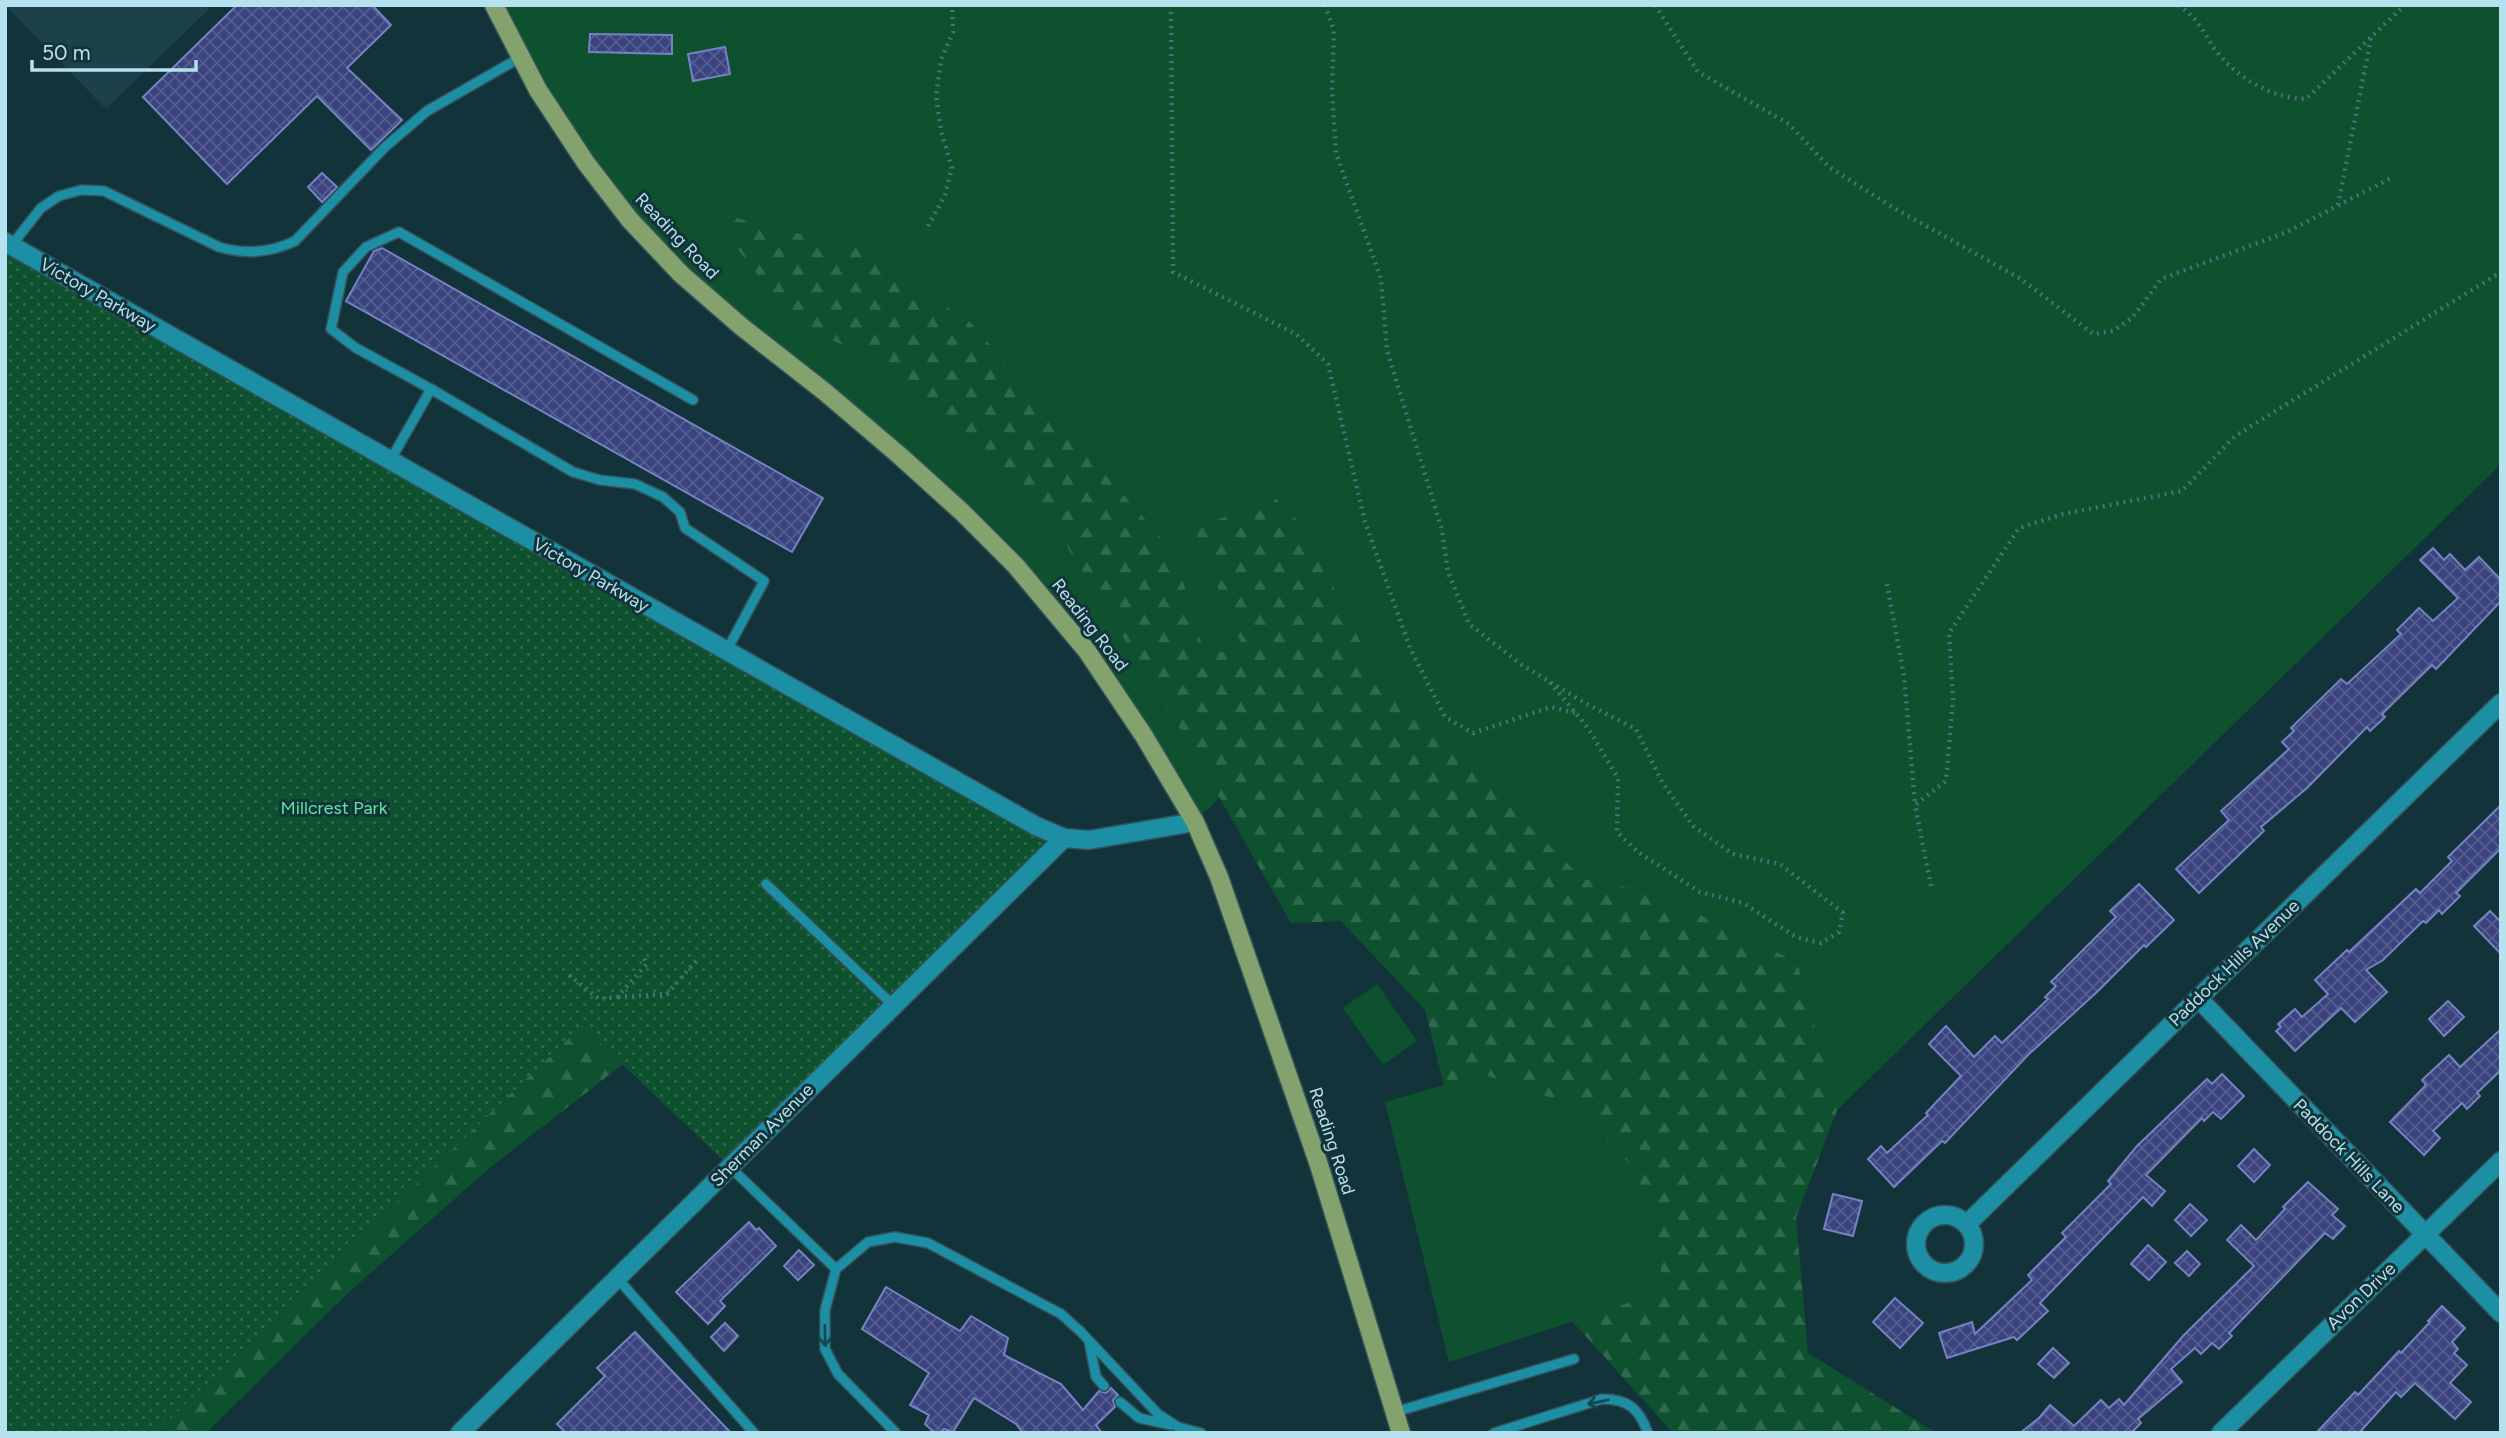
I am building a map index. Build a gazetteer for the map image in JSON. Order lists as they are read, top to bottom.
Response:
{
  "streets": {
    "main road": ["Reading Road"],
    "street": [
      "Victory Parkway",
      "Paddock Hills Avenue",
      "Sherman Avenue",
      "Paddock Hills Lane",
      "Avon Drive"
    ]
  },
  "crossings": [
    ["Reading Road", "Victory Parkway"],
    ["Victory Parkway", "Sherman Avenue"],
    ["Paddock Hills Avenue", "Paddock Hills Lane"],
    ["Paddock Hills Lane", "Avon Drive"]
  ],
  "parks": ["Millcrest Park"],
  "scale_bar": "50 m"
}
